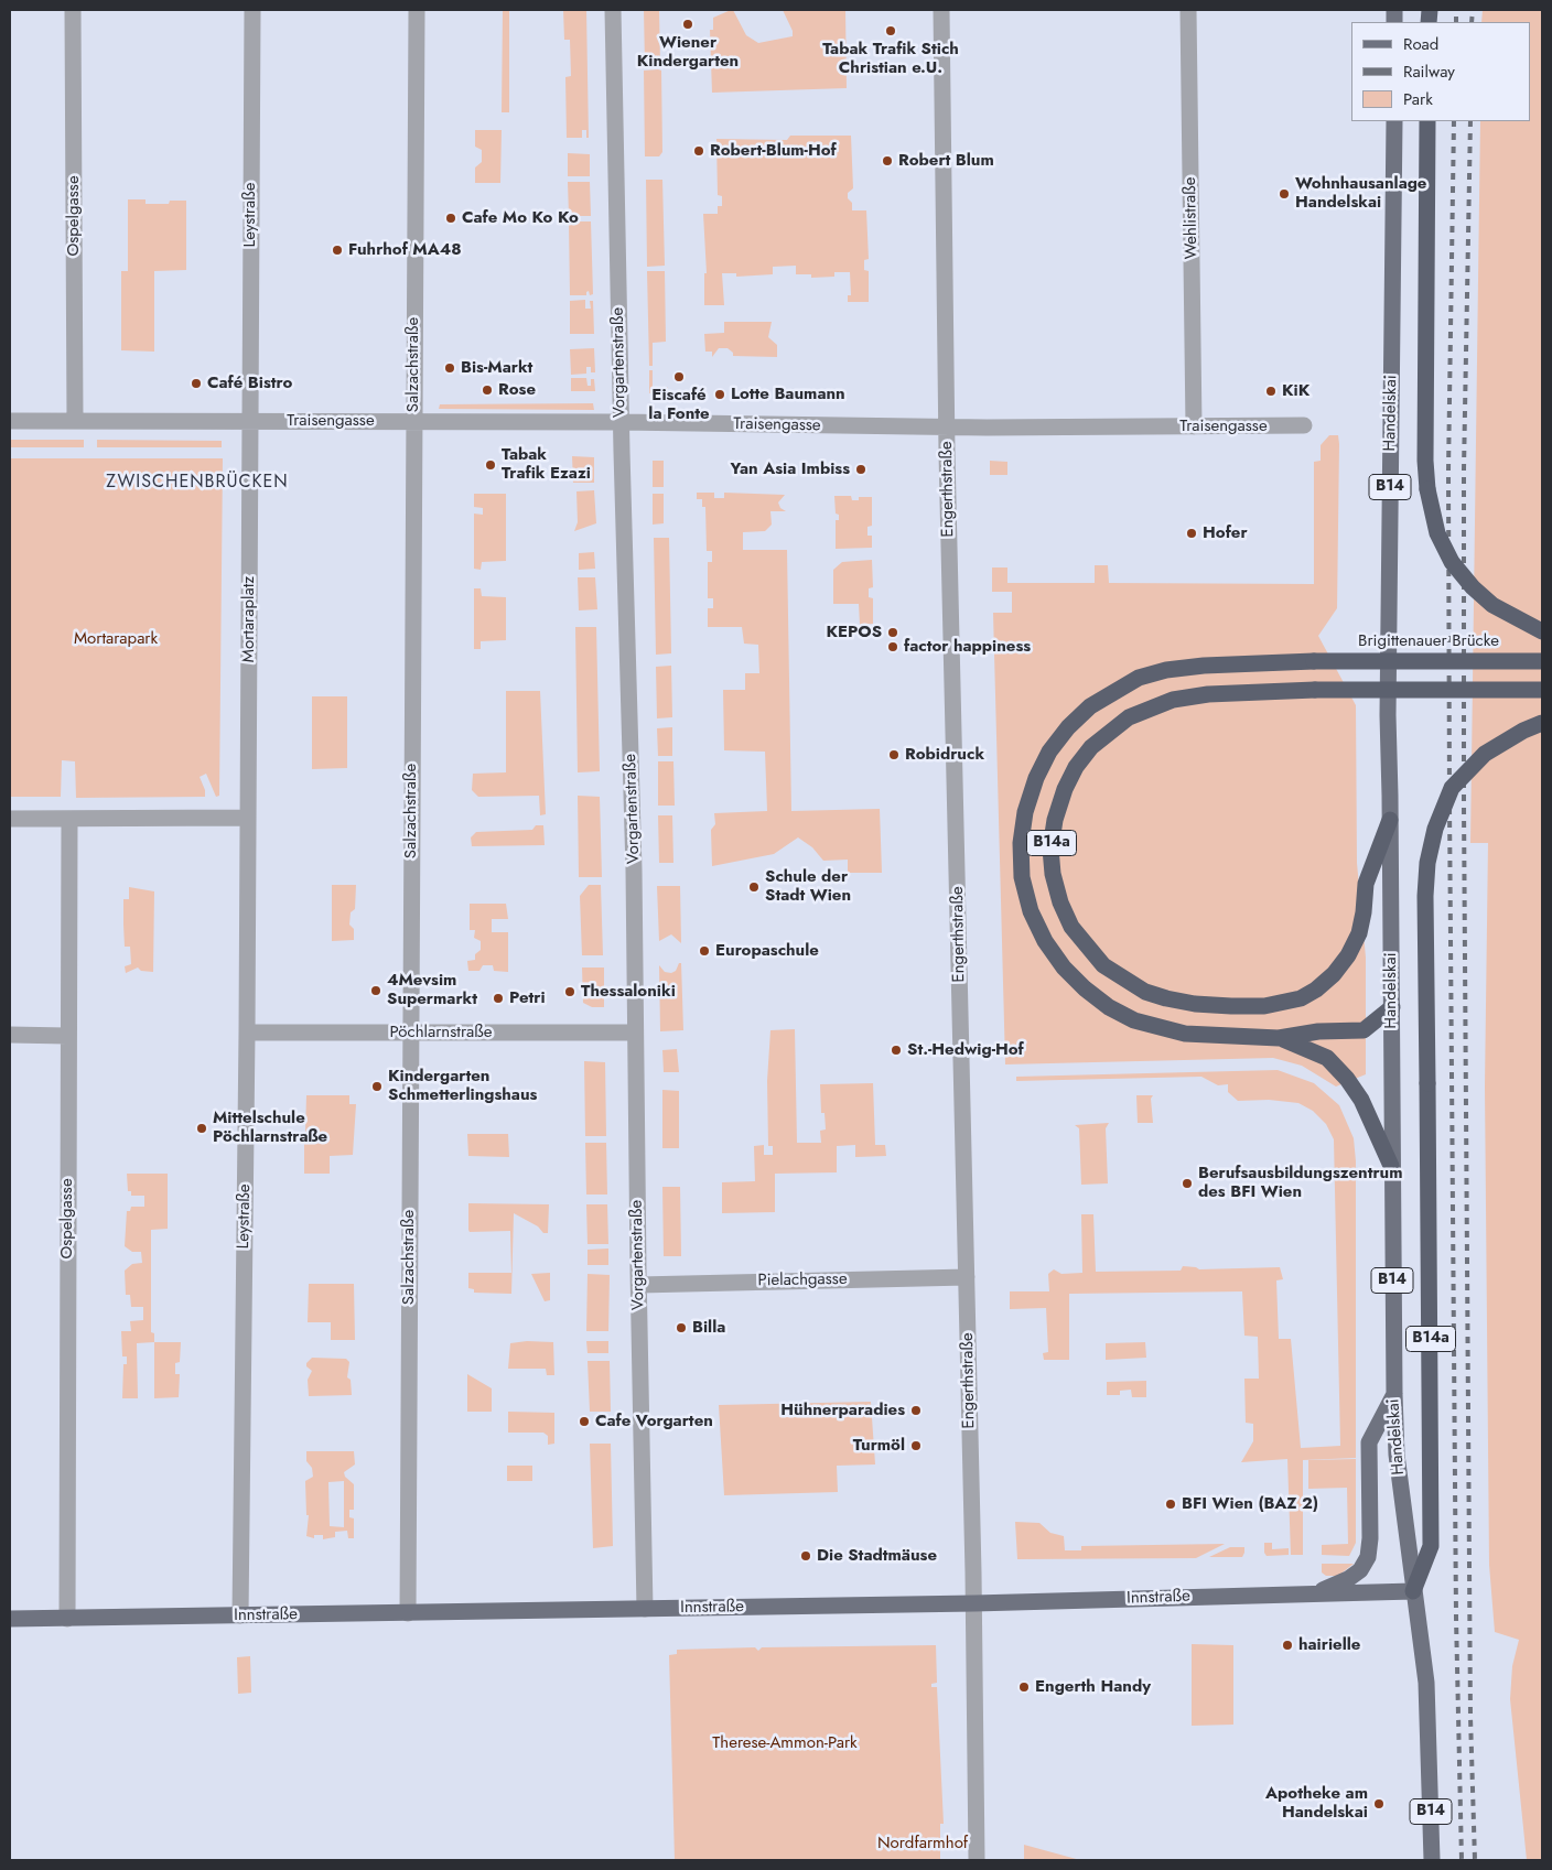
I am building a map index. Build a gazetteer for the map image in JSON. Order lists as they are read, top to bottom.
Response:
{
  "streets": {
    "highway": ["Brigittenauer Brücke", "B14a"],
    "main road": ["Handelskai", "B14", "Innstraße"],
    "street": [
      "Leystraße",
      "Ospelgasse",
      "Wehlistraße",
      "Vorgartenstraße",
      "Salzachstraße",
      "Traisengasse",
      "Engerthstraße",
      "Mortaraplatz",
      "Pöchlarnstraße",
      "Pielachgasse"
    ]
  },
  "crossings": [
    ["Leystraße", "Traisengasse"],
    ["Leystraße", "Mortaraplatz"],
    ["Leystraße", "Pöchlarnstraße"],
    ["Leystraße", "Innstraße"],
    ["Ospelgasse", "Innstraße"],
    ["Wehlistraße", "Traisengasse"],
    ["Vorgartenstraße", "Traisengasse"],
    ["Vorgartenstraße", "Pöchlarnstraße"],
    ["Vorgartenstraße", "Pielachgasse"],
    ["Vorgartenstraße", "Innstraße"],
    ["Salzachstraße", "Traisengasse"],
    ["Salzachstraße", "Pöchlarnstraße"],
    ["Salzachstraße", "Innstraße"],
    ["Handelskai", "B14a"],
    ["Handelskai", "Innstraße"],
    ["Traisengasse", "Engerthstraße"],
    ["Traisengasse", "Mortaraplatz"],
    ["Engerthstraße", "Pielachgasse"],
    ["Engerthstraße", "Innstraße"],
    ["Brigittenauer Brücke", "B14a"],
    ["B14a", "Innstraße"]
  ],
  "districts": ["ZWISCHENBRÜCKEN"],
  "parks": ["Mortarapark", "Therese-Ammon-Park", "Nordfarmhof"],
  "places": [
    "Wiener Kindergarten",
    "Tabak Trafik Stich Christian e.U.",
    "Robert-Blum-Hof",
    "Robert Blum",
    "Wohnhausanlage Handelskai",
    "Cafe Mo Ko Ko",
    "Fuhrhof MA48",
    "Bis-Markt",
    "Eiscafé la Fonte",
    "Café Bistro",
    "Rose",
    "KiK",
    "Lotte Baumann",
    "Tabak Trafik Ezazi",
    "Yan Asia Imbiss",
    "Hofer",
    "KEPOS",
    "factor happiness",
    "Robidruck",
    "Schule der Stadt Wien",
    "Europaschule",
    "4Mevsim Supermarkt",
    "Thessaloniki",
    "Petri",
    "St.-Hedwig-Hof",
    "Kindergarten Schmetterlingshaus",
    "Mittelschule Pöchlarnstraße",
    "Berufsausbildungszentrum des BFI Wien",
    "Billa",
    "Hühnerparadies",
    "Cafe Vorgarten",
    "Turmöl",
    "BFI Wien (BAZ 2)",
    "Die Stadtmäuse",
    "hairielle",
    "Engerth Handy",
    "Apotheke am Handelskai"
  ],
  "legend": ["Road", "Railway", "Park"]
}
